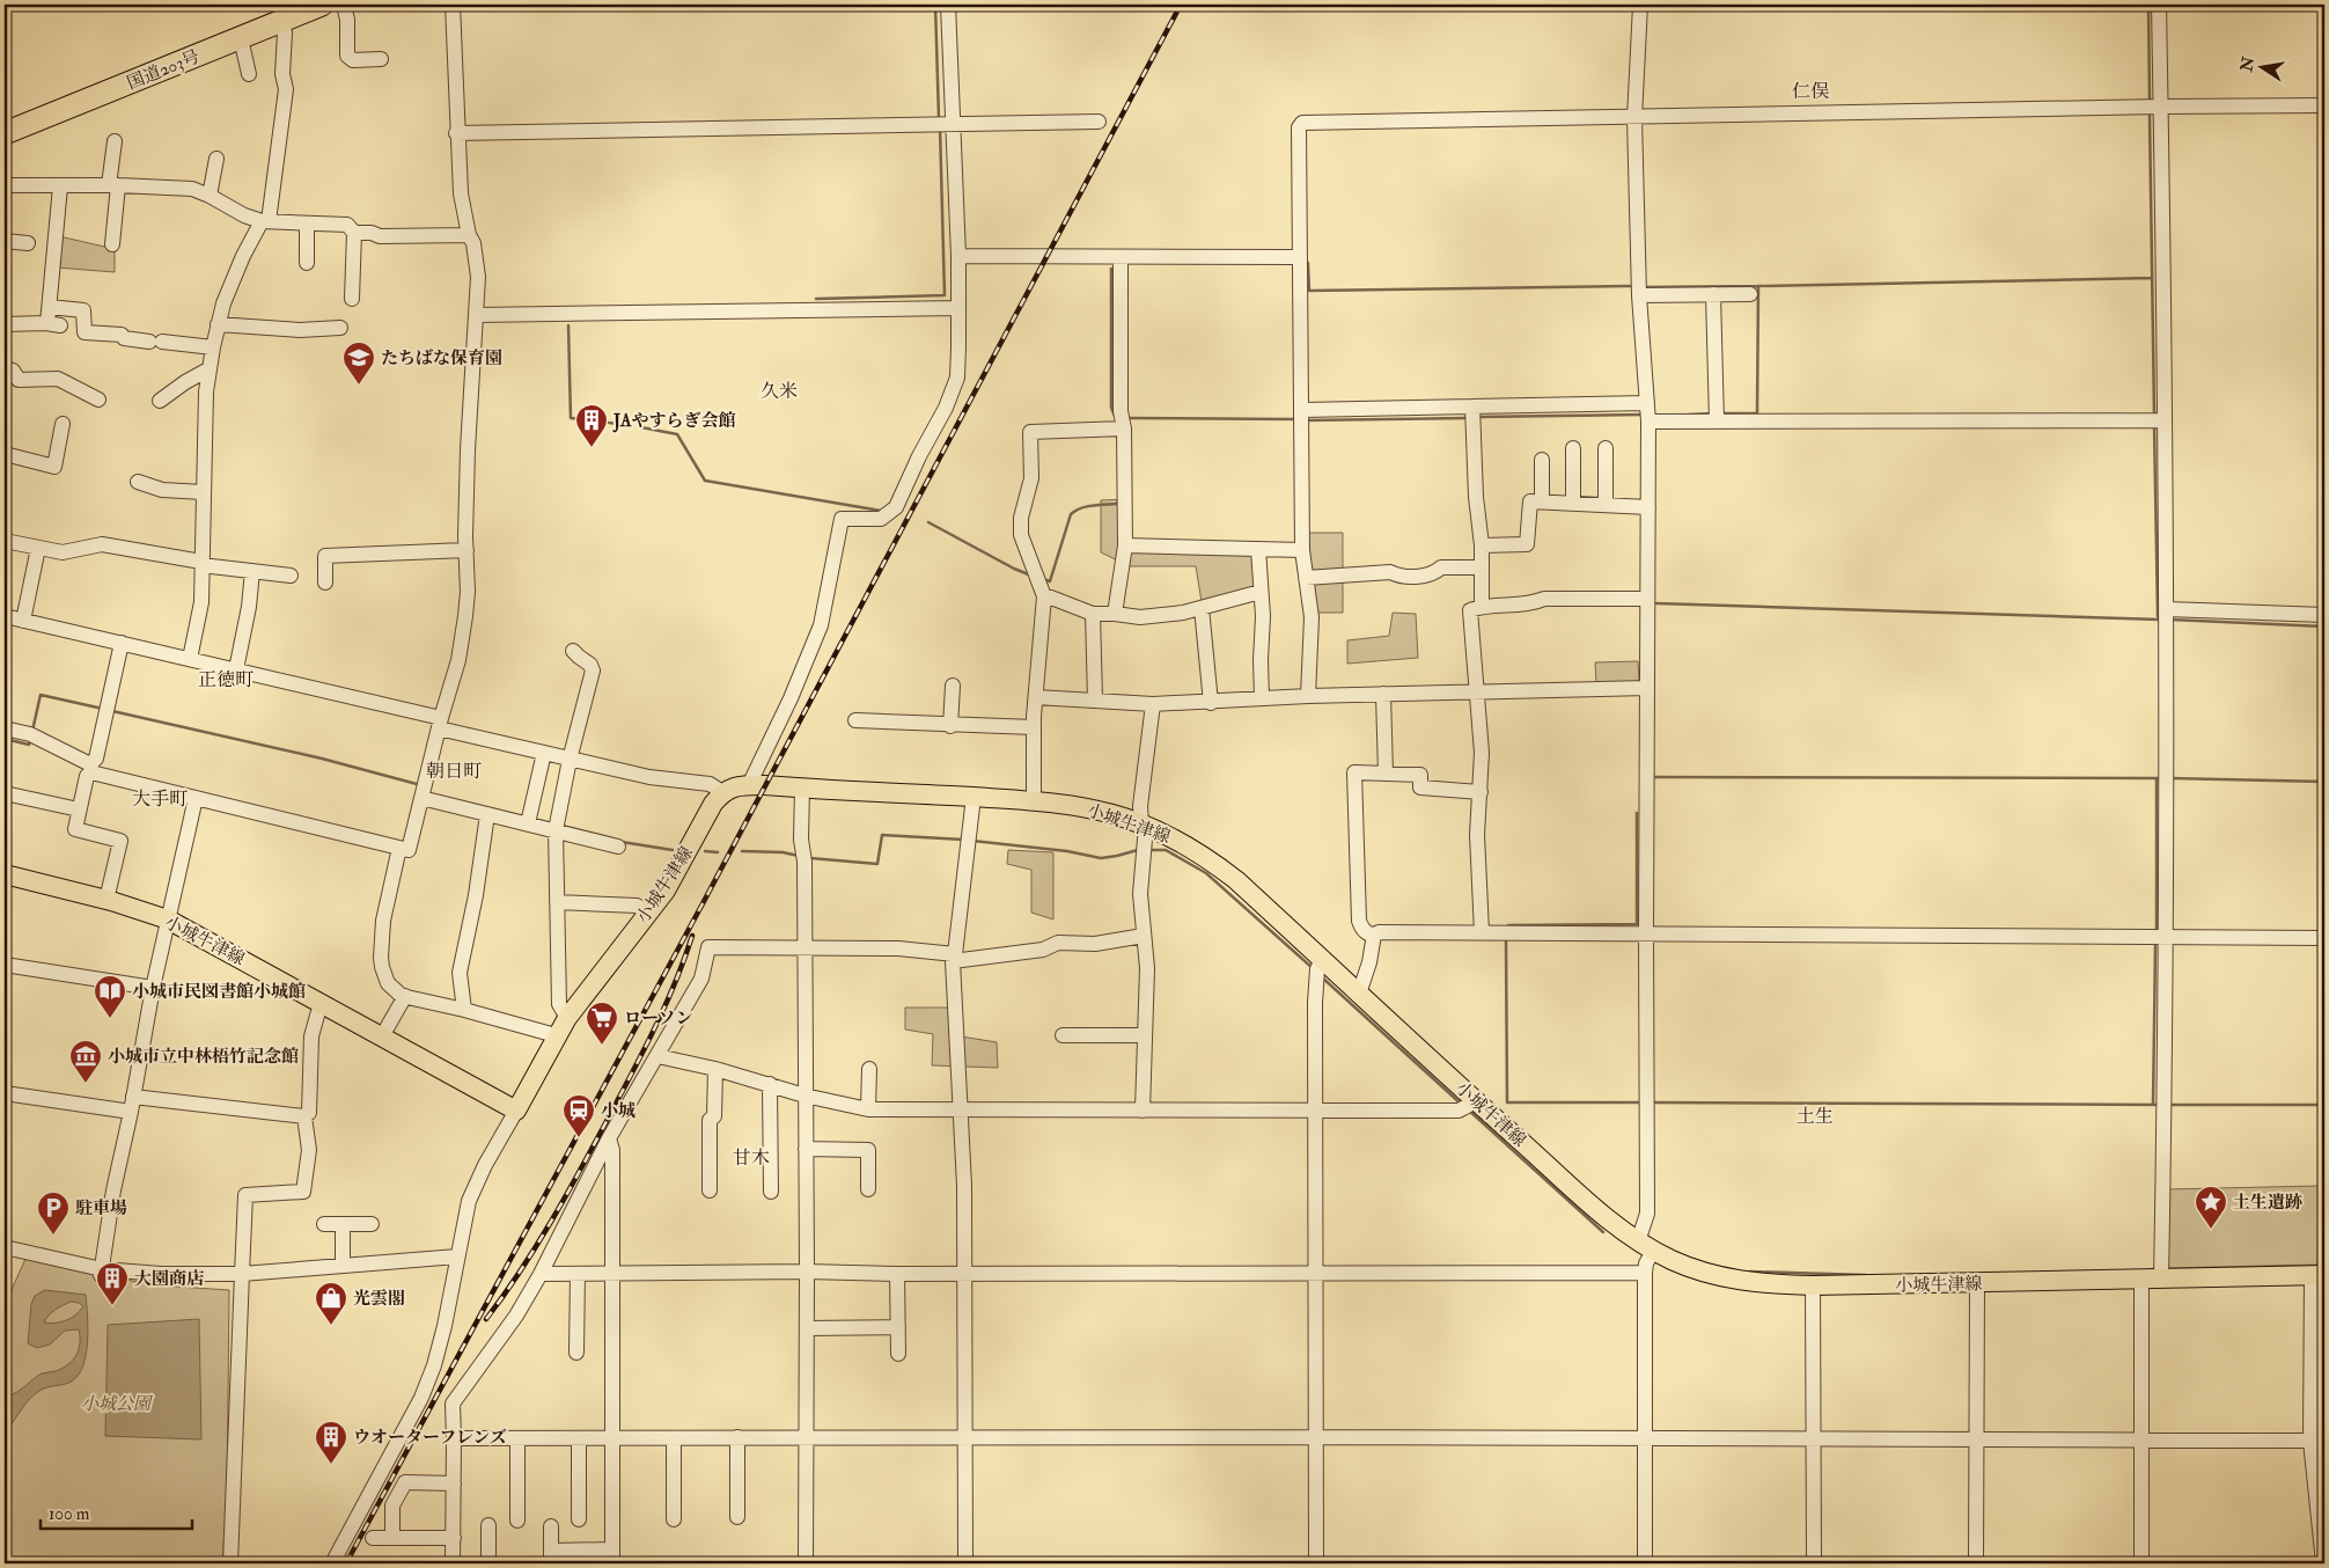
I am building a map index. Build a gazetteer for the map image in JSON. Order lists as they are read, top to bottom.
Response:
{
  "streets": {
    "highway": ["国道203号"],
    "main road": ["小城牛津線"]
  },
  "districts": [
    "仁俣",
    "久米",
    "正徳町",
    "朝日町",
    "大手町",
    "土生",
    "甘木"
  ],
  "parks": ["小城公園"],
  "places": {
    "school or university": ["たちばな保育園"],
    "building": ["JAやすらぎ会館", "大園商店", "ウオーターフレンズ"],
    "library": ["小城市民図書館小城館"],
    "supermarket": ["ローソン"],
    "museum": ["小城市立中林梧竹記念館"],
    "station": ["小城"],
    "place": ["土生遺跡"],
    "parking": ["駐車場"],
    "shop": ["光雲閣"]
  },
  "scale_bar": "100 m",
  "north": "left"
}
